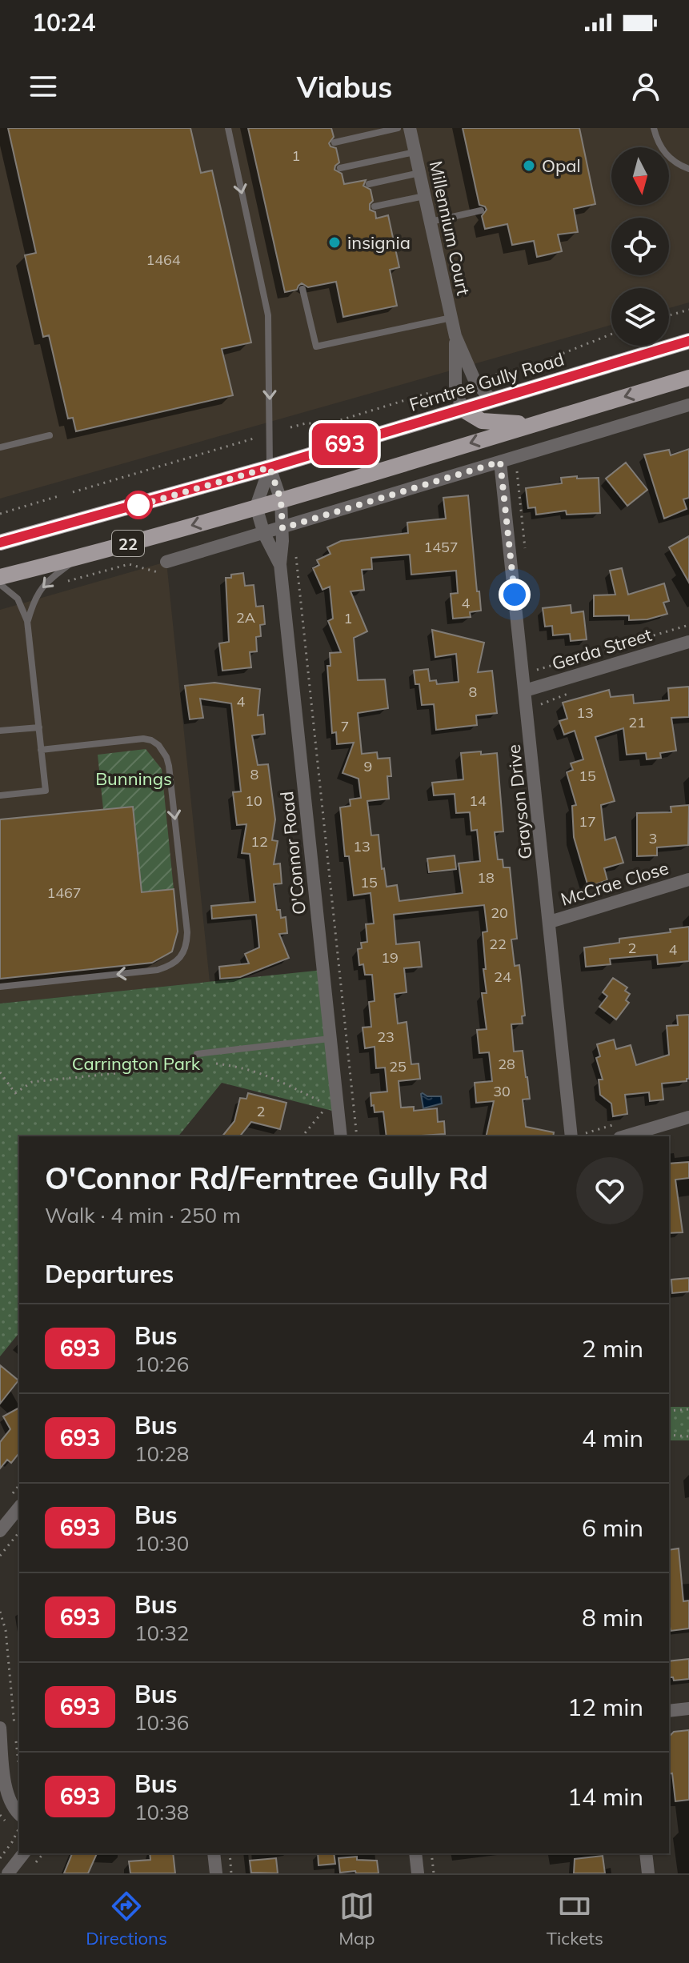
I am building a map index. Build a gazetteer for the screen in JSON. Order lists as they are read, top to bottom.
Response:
{
  "streets": {
    "main road": ["Ferntree Gully Road", "22"],
    "street": [
      "Millennium Court",
      "Gerda Street",
      "Grayson Drive",
      "O'Connor Road",
      "McCrae Close"
    ]
  },
  "crossings": [
    ["Millennium Court", "Ferntree Gully Road"],
    ["Ferntree Gully Road", "O'Connor Road"],
    ["22", "O'Connor Road"],
    ["Gerda Street", "Grayson Drive"],
    ["Grayson Drive", "McCrae Close"]
  ],
  "parks": ["Bunnings", "Carrington Park"],
  "places": ["Opal", "insignia"],
  "lines": ["bus line 693"],
  "house_numbers": [
    "1",
    "1464",
    "1457",
    "4",
    "2A",
    "1",
    "8",
    "4",
    "13",
    "21",
    "7",
    "9",
    "8",
    "15",
    "10",
    "14",
    "17",
    "3",
    "12",
    "13",
    "18",
    "15",
    "1467",
    "20",
    "22",
    "2",
    "4",
    "19",
    "24",
    "23",
    "28",
    "25",
    "30",
    "2"
  ],
  "north": "bottom",
  "page": {
    "status": "10:24",
    "header": "Viabus",
    "on_map": "693",
    "heading": [
      ["O'Connor Rd/Ferntree Gully Rd", "Walk · 4 min · 250 m"],
      "Departures"
    ],
    "list": [
      {
        "mark": "693",
        "name": "Bus",
        "note": "10:26",
        "value": "2 min"
      },
      {
        "mark": "693",
        "name": "Bus",
        "note": "10:28",
        "value": "4 min"
      },
      {
        "mark": "693",
        "name": "Bus",
        "note": "10:30",
        "value": "6 min"
      },
      {
        "mark": "693",
        "name": "Bus",
        "note": "10:32",
        "value": "8 min"
      },
      {
        "mark": "693",
        "name": "Bus",
        "note": "10:36",
        "value": "12 min"
      },
      {
        "mark": "693",
        "name": "Bus",
        "note": "10:38",
        "value": "14 min"
      }
    ],
    "tabs": ["Directions", "Map", "Tickets"]
  }
}
